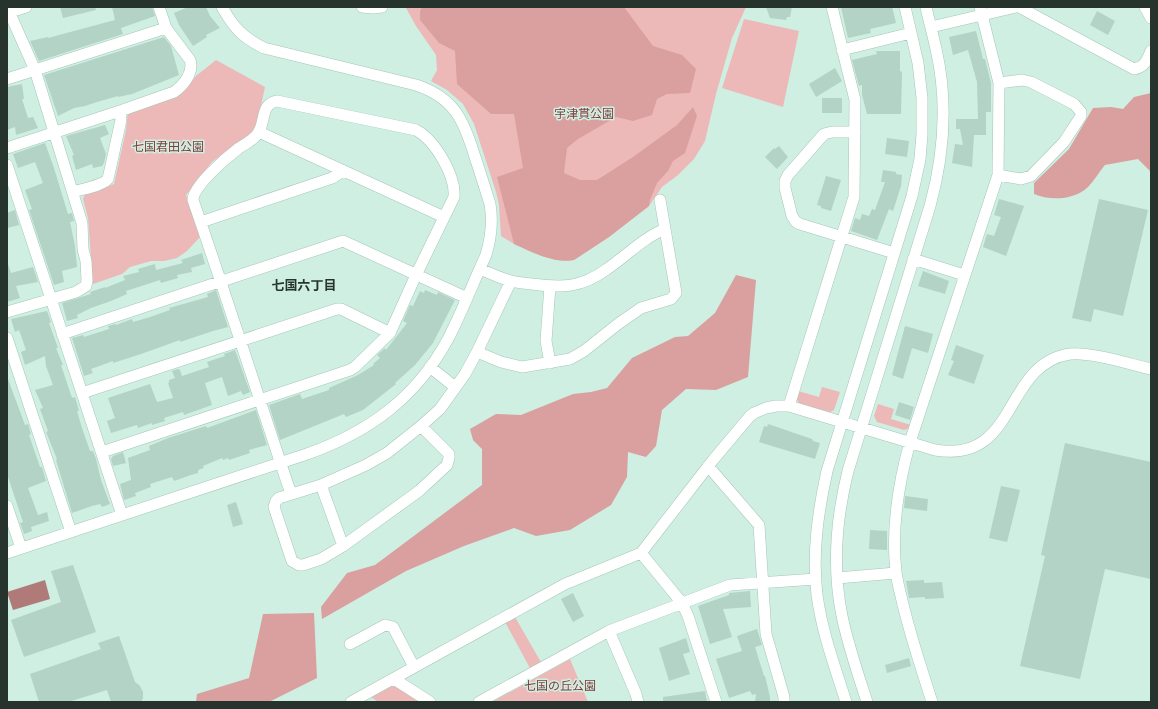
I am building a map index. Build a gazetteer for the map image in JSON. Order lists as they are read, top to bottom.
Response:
{
  "districts": ["七国六丁目"],
  "parks": ["宇津貫公園", "七国君田公園", "七国の丘公園"]
}
